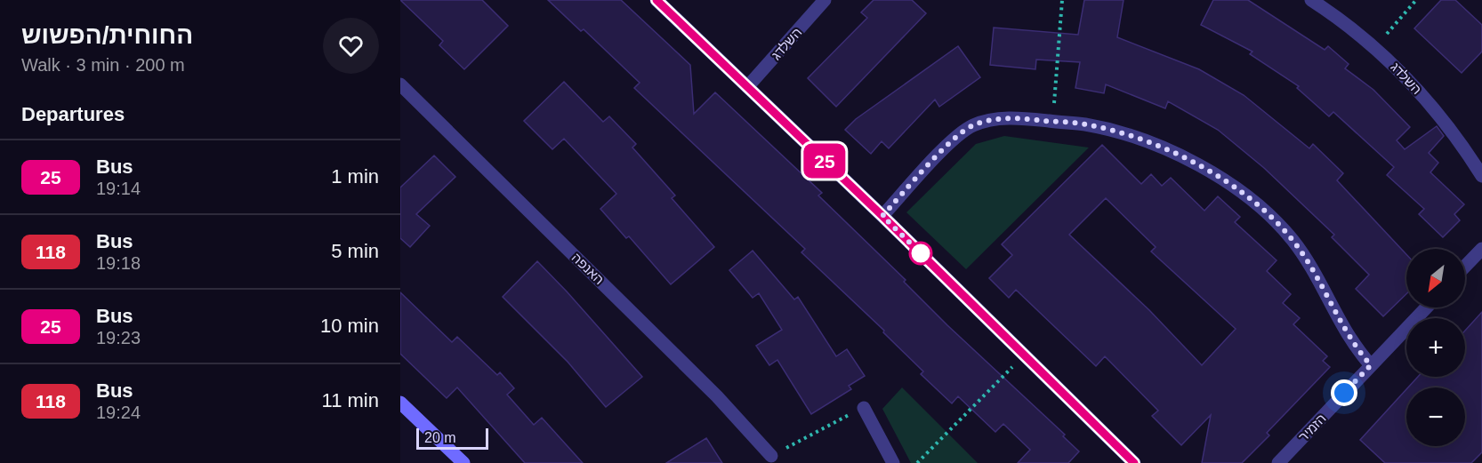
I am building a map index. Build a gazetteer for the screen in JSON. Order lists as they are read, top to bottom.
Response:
{
  "streets": {
    "street": ["השלדג", "האנפה", "הזמיר"]
  },
  "lines": ["bus line 25"],
  "scale_bar": "20 m",
  "north": "bottom left",
  "page": {
    "heading": [
      ["החוחית/הפשוש", "Walk · 3 min · 200 m"],
      "Departures"
    ],
    "on_map": "25",
    "list": [
      {
        "mark": "25",
        "name": "Bus",
        "note": "19:14",
        "value": "1 min"
      },
      {
        "mark": "118",
        "name": "Bus",
        "note": "19:18",
        "value": "5 min"
      },
      {
        "mark": "25",
        "name": "Bus",
        "note": "19:23",
        "value": "10 min"
      },
      {
        "mark": "118",
        "name": "Bus",
        "note": "19:24",
        "value": "11 min"
      }
    ],
    "map_buttons": ["+", "−"],
    "scale": "20 m"
  }
}
